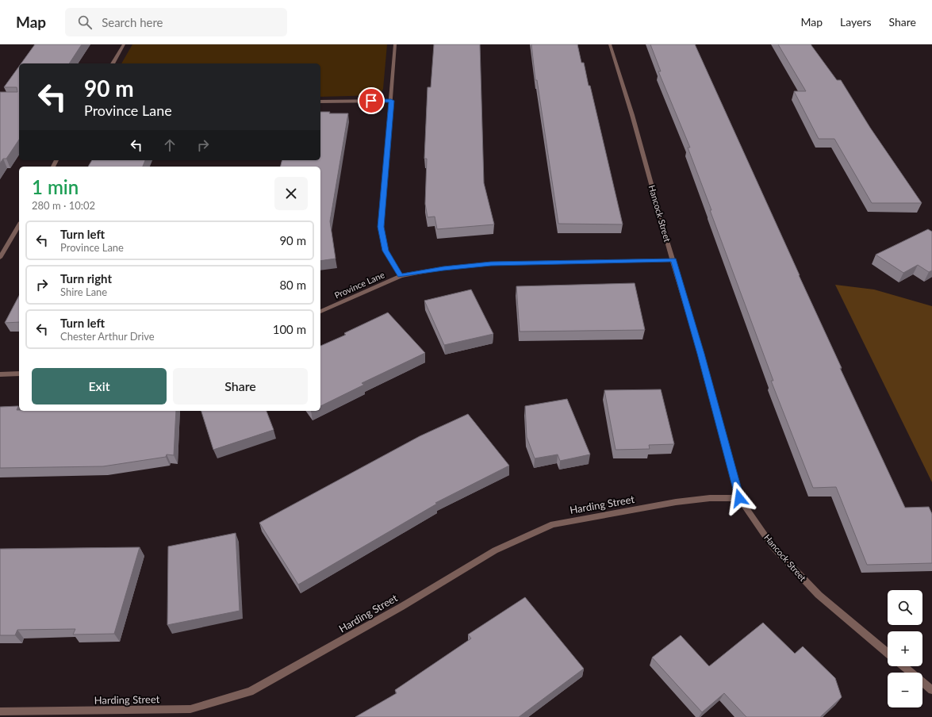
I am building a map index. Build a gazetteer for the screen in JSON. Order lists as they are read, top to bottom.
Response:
{
  "streets": {
    "street": ["Hancock Street", "Province Lane", "Harding Street"]
  },
  "crossings": [
    ["Hancock Street", "Province Lane"],
    ["Hancock Street", "Harding Street"]
  ],
  "page": {
    "header": "Map",
    "search": "Search here",
    "nav": ["Map", "Layers", "Share"],
    "turn": ["90 m", "Province Lane"],
    "heading": ["1 min", "280 m · 10:02"],
    "list": [
      {
        "name": "Turn left",
        "note": "Province Lane",
        "value": "90 m"
      },
      {
        "name": "Turn right",
        "note": "Shire Lane",
        "value": "80 m"
      },
      {
        "name": "Turn left",
        "note": "Chester Arthur Drive",
        "value": "100 m"
      }
    ],
    "buttons": ["Exit", "Share"],
    "map_buttons": ["+", "−"]
  }
}
